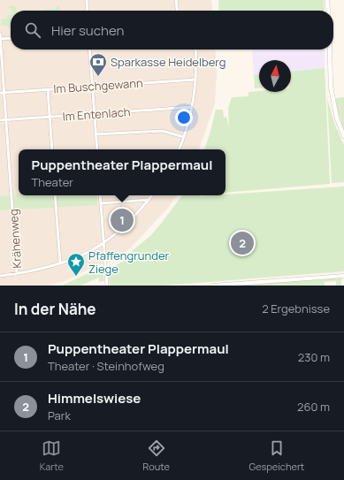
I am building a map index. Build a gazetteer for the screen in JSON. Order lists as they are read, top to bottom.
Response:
{
  "streets": {
    "street": ["Im Buschgewann", "Im Entenlach", "Krähenweg"]
  },
  "crossings": [
    ["Im Buschgewann", "Krähenweg"],
    ["Im Entenlach", "Krähenweg"]
  ],
  "places": {
    "bank": ["Sparkasse Heidelberg"],
    "place": ["Pfaffengrunder Ziege"]
  },
  "north": "top",
  "page": {
    "search": "Hier suchen",
    "popup": ["Puppentheater Plappermaul", "Theater"],
    "pins": ["1", "2"],
    "heading": ["In der Nähe", "2 Ergebnisse"],
    "list": [
      {
        "mark": "1",
        "name": "Puppentheater Plappermaul",
        "note": "Theater · Steinhofweg",
        "value": "230 m"
      },
      {
        "mark": "2",
        "name": "Himmelswiese",
        "note": "Park",
        "value": "260 m"
      }
    ],
    "nav": ["Karte", "Route", "Gespeichert"]
  }
}
